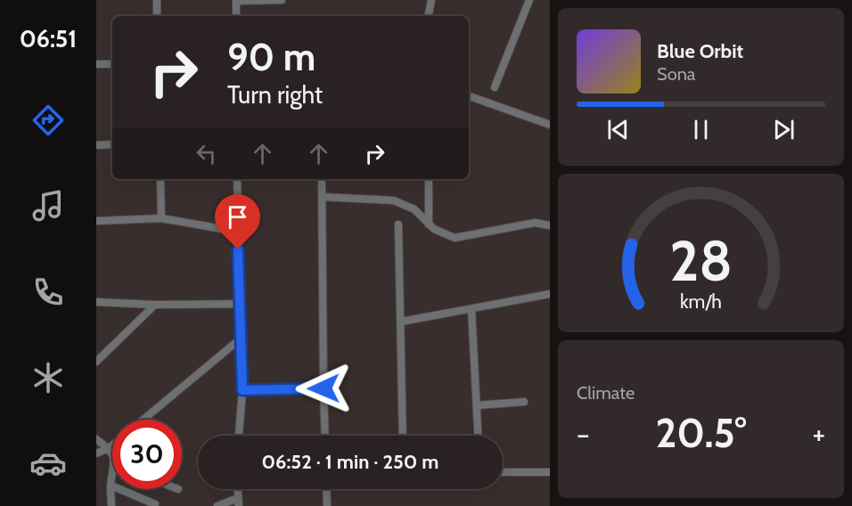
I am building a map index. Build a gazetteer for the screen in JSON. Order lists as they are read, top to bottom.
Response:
{
  "page": {
    "tabs": "06:51",
    "turn": ["90 m", "Turn right"],
    "song": ["Blue Orbit", "Sona"],
    "tile": "Climate",
    "heat": ["−", "20.5°", "+"],
    "limit": "30",
    "trip": "06:52 · 1 min · 250 m",
    "gauge": ["28", "km/h"]
  }
}
